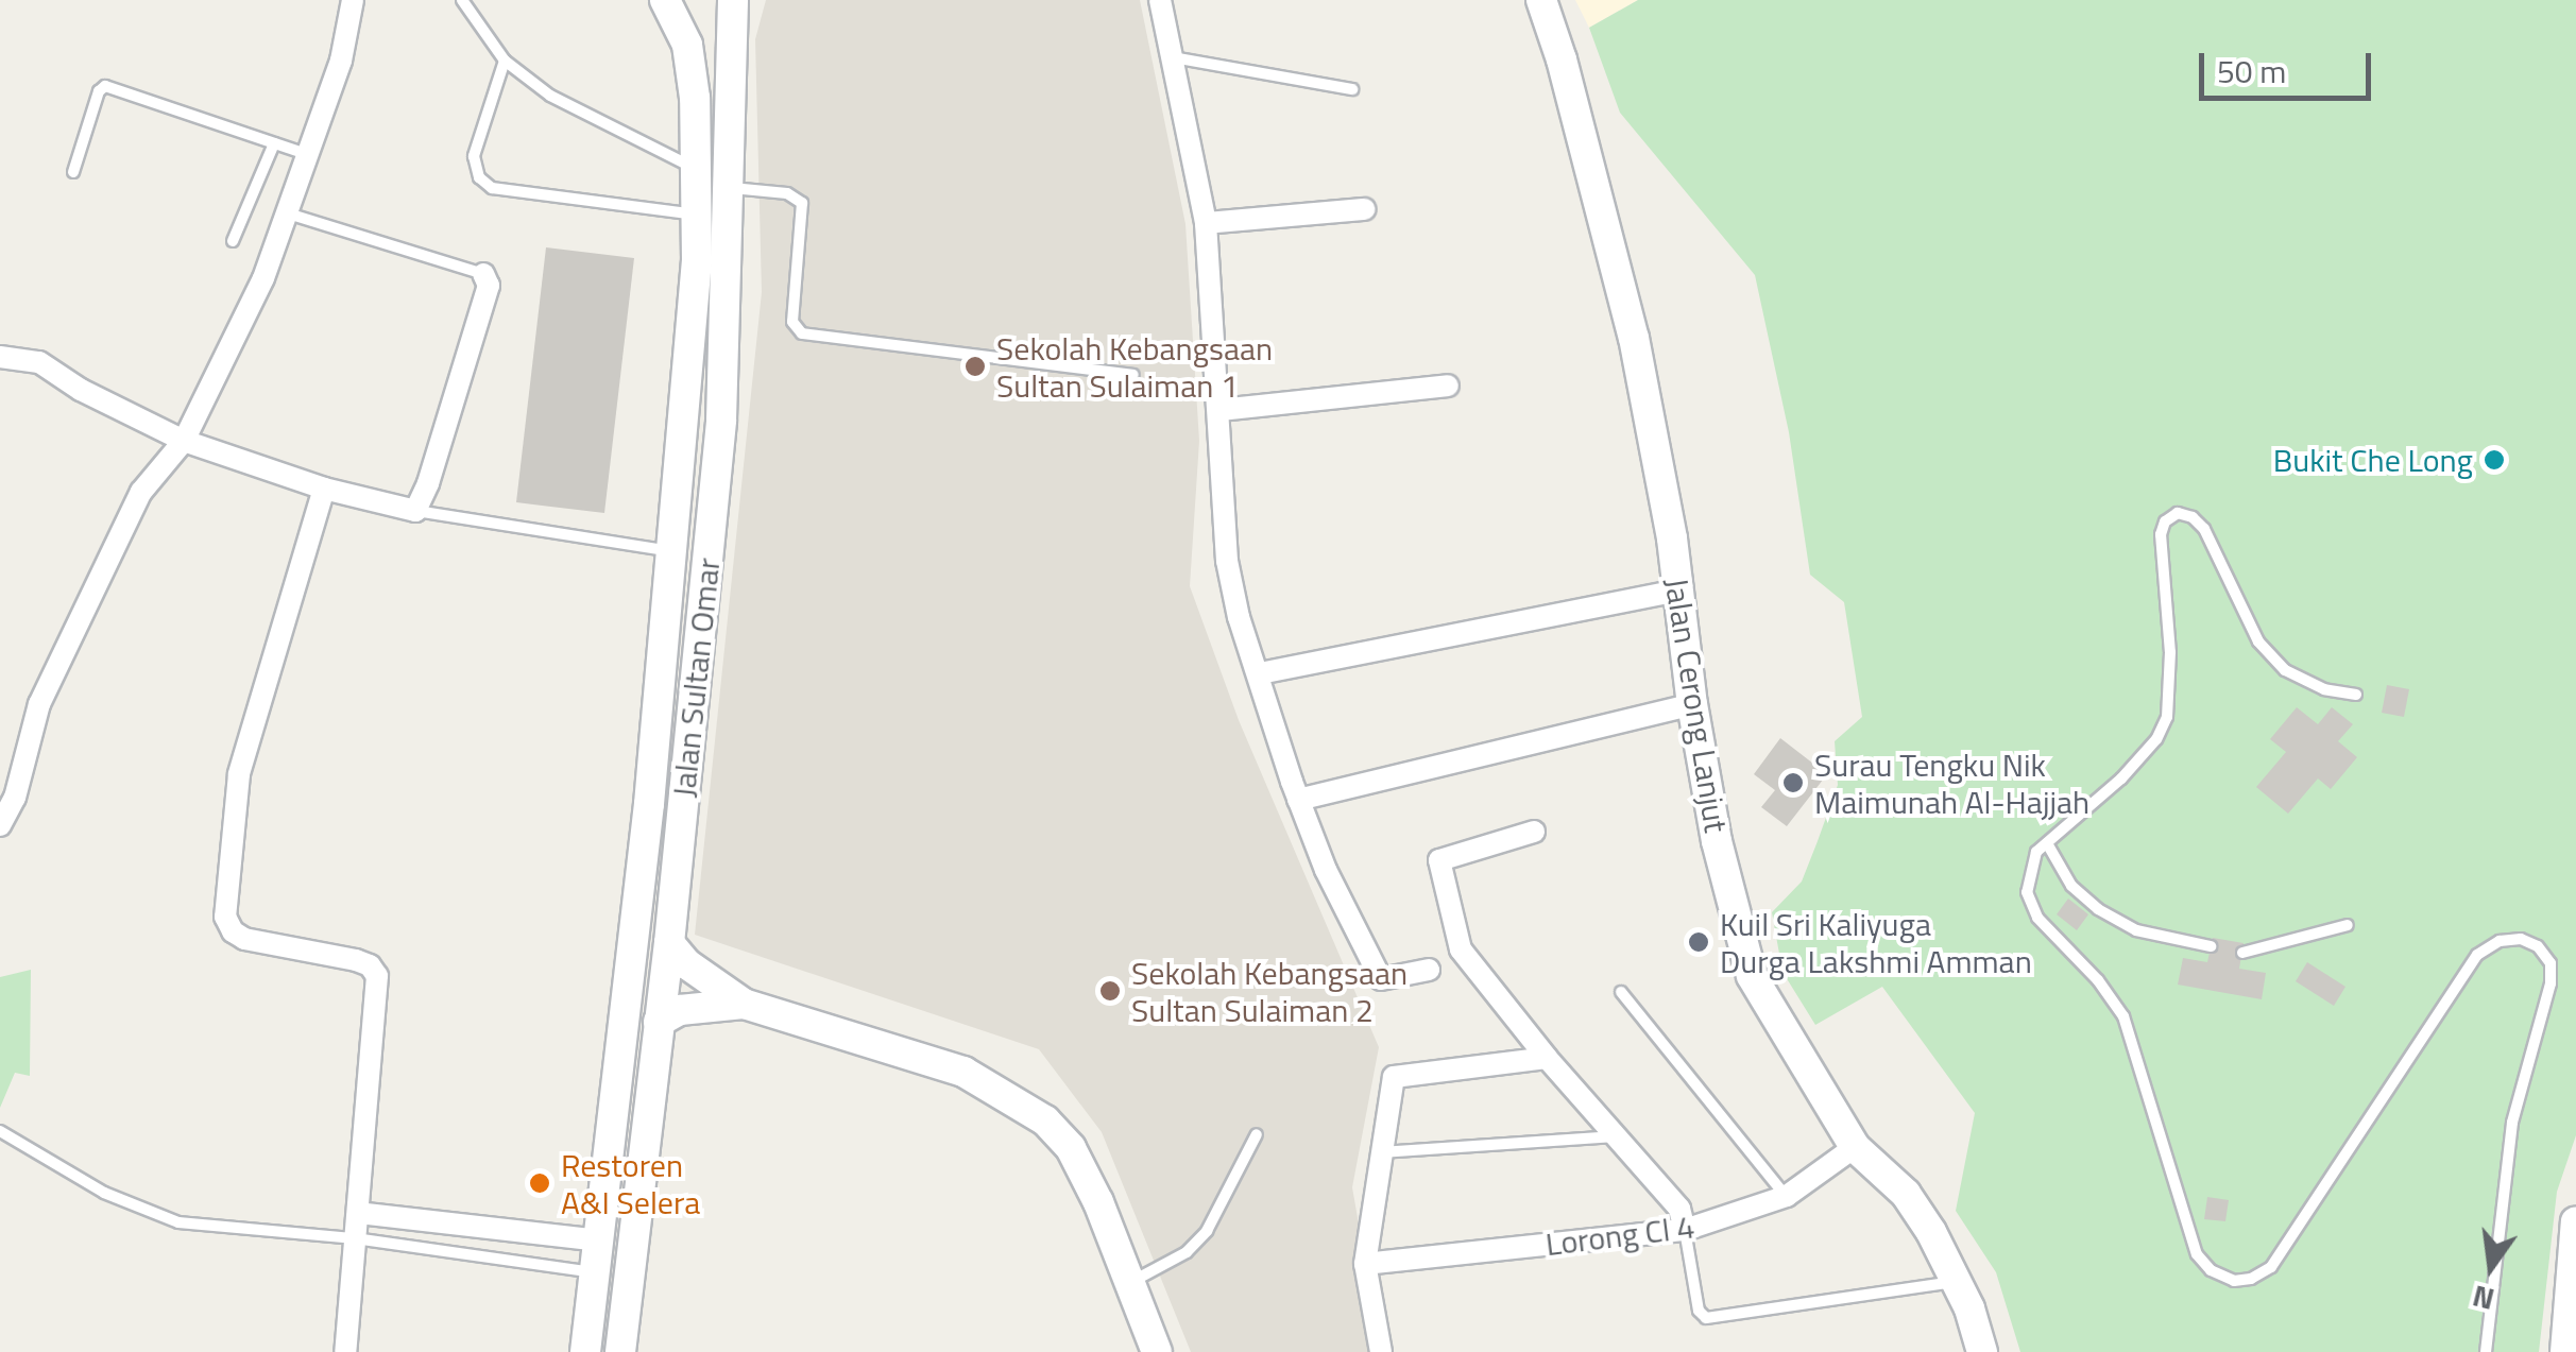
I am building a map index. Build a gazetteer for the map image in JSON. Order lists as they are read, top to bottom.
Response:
{
  "streets": {
    "main road": ["Jalan Sultan Omar", "Jalan Cerong Lanjut"],
    "street": ["Lorong Cl 4"]
  },
  "crossings": [
    ["Jalan Cerong Lanjut", "Lorong Cl 4"]
  ],
  "places": [
    "Sekolah Kebangsaan Sultan Sulaiman 1",
    "Bukit Che Long",
    "Surau Tengku Nik Maimunah Al-Hajjah",
    "Kuil Sri Kaliyuga Durga Lakshmi Amman",
    "Sekolah Kebangsaan Sultan Sulaiman 2",
    "Restoren A&I Selera"
  ],
  "scale_bar": "50 m",
  "north": "bottom"
}
